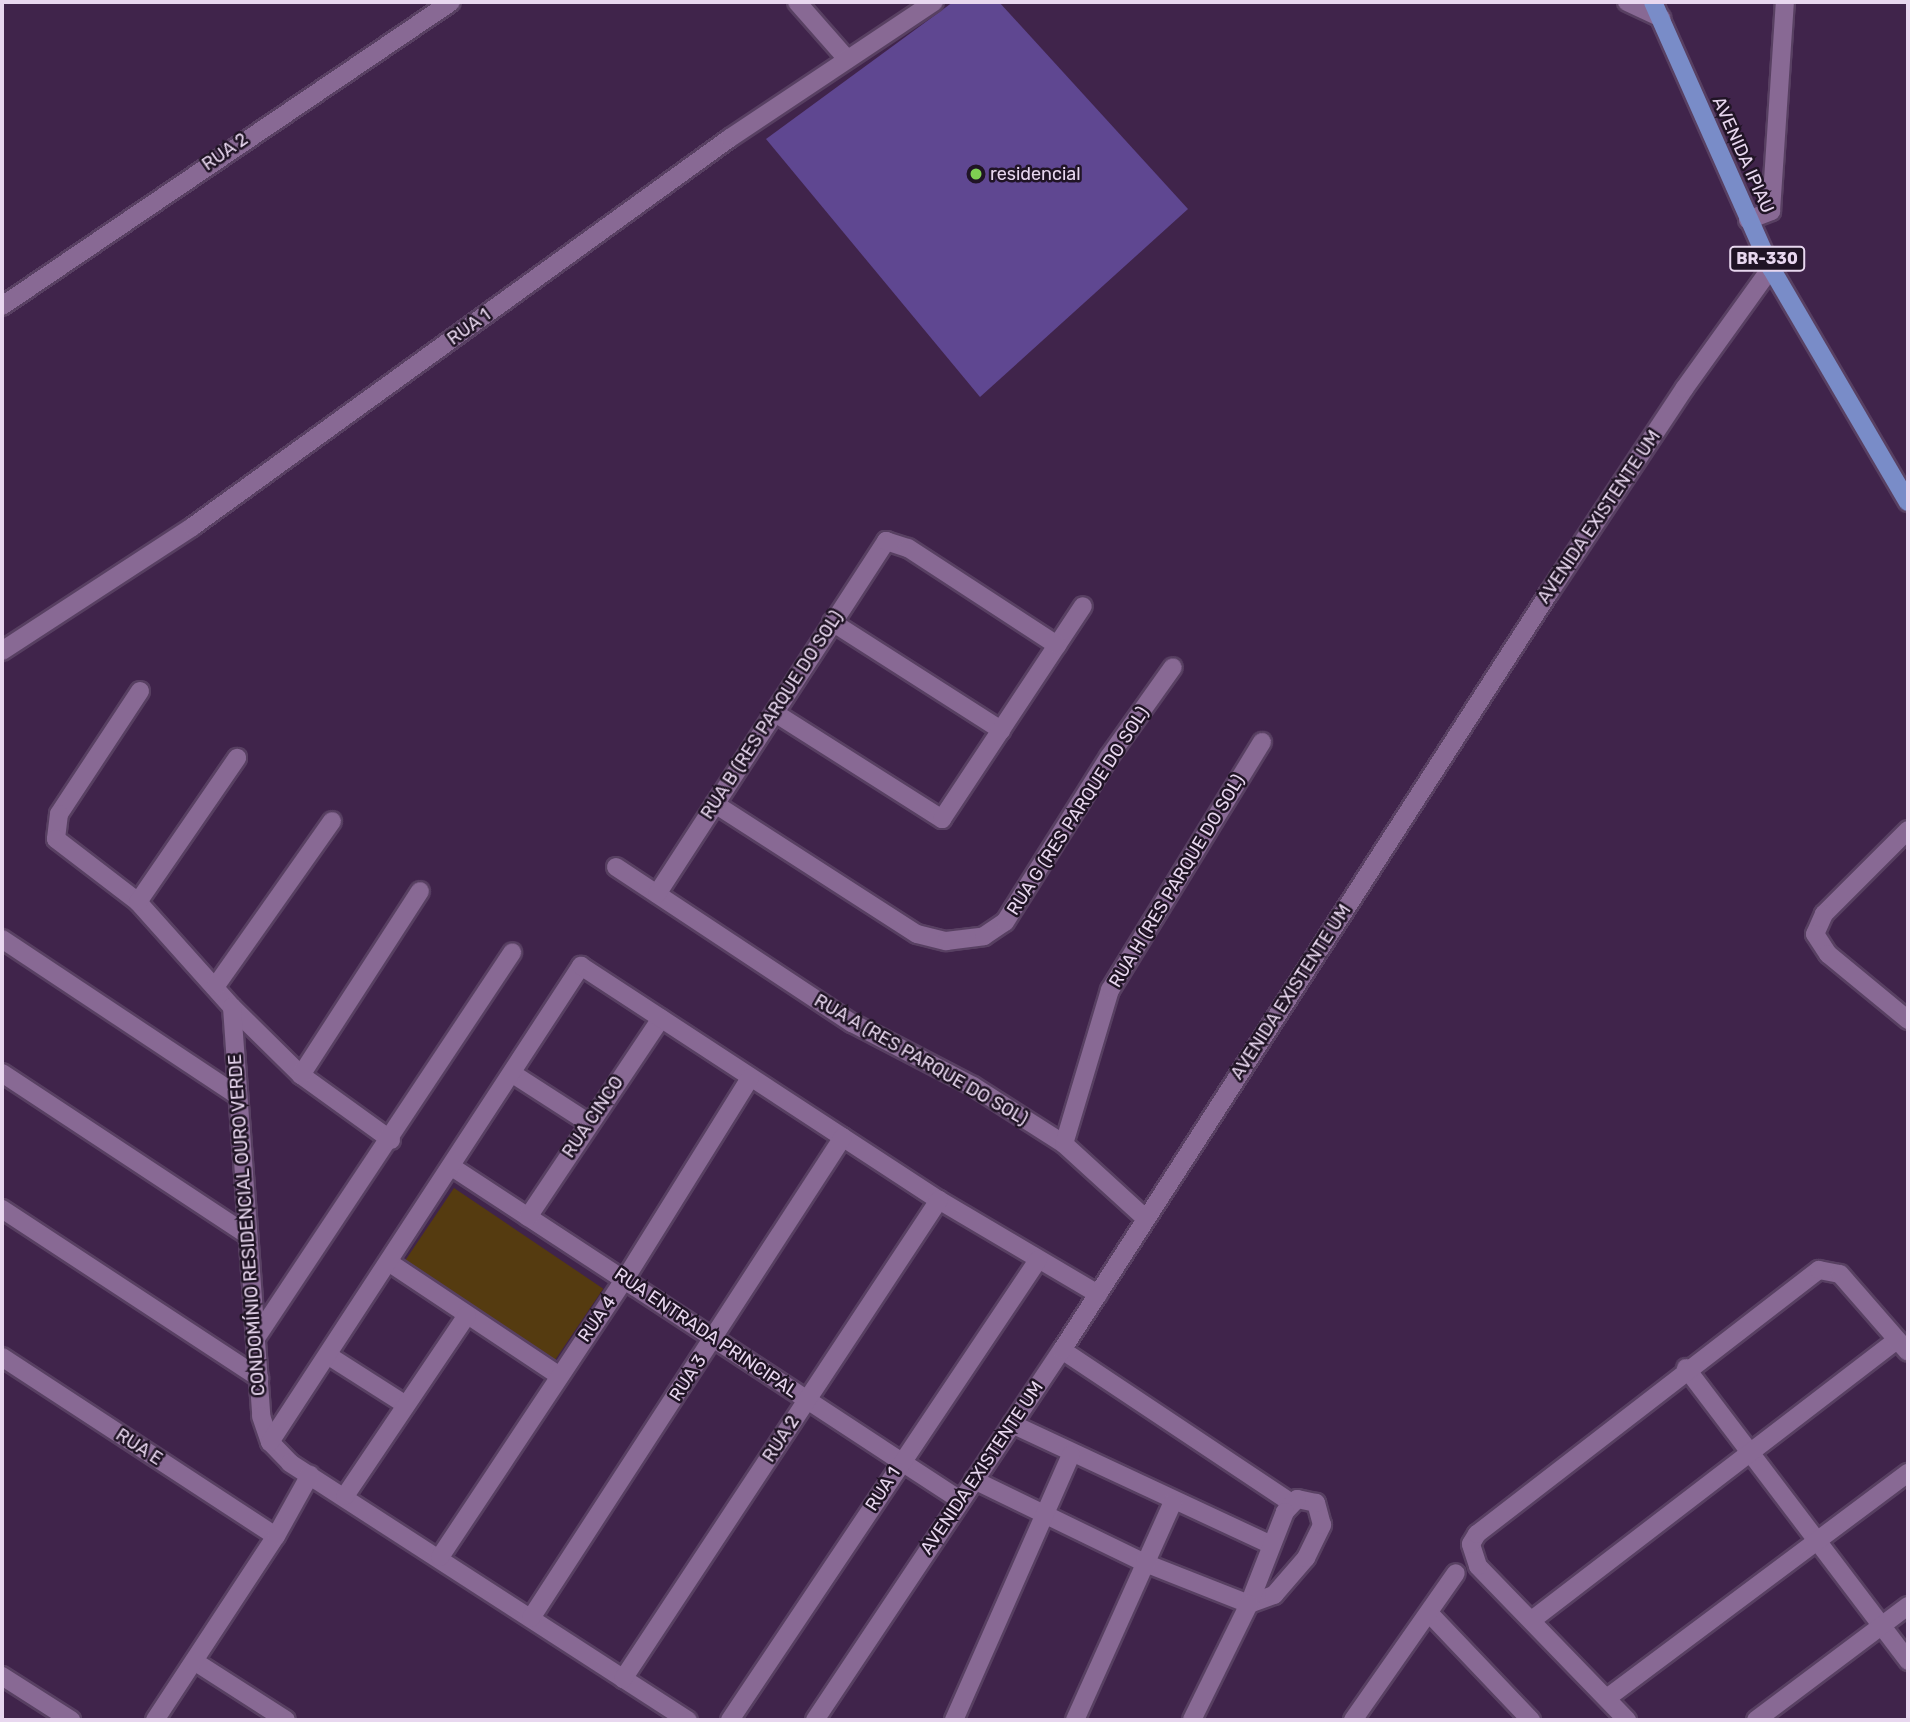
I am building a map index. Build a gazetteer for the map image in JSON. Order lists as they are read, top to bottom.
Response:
{
  "streets": {
    "main road": ["AVENIDA IPIAU", "BR-330"],
    "street": [
      "RUA 2",
      "RUA 1",
      "AVENIDA EXISTENTE UM",
      "RUA B (RES PARQUE DO SOL)",
      "RUA G (RES PARQUE DO SOL)",
      "RUA H (RES PARQUE DO SOL)",
      "RUA A (RES PARQUE DO SOL)",
      "RUA CINCO",
      "CONDOMÍNIO RESIDENCIAL OURO VERDE",
      "RUA 4",
      "RUA ENTRADA PRINCIPAL",
      "RUA 3",
      "RUA E"
    ]
  },
  "crossings": [
    ["RUA 2", "RUA ENTRADA PRINCIPAL"],
    ["AVENIDA IPIAU", "AVENIDA EXISTENTE UM"],
    ["RUA 1", "RUA ENTRADA PRINCIPAL"],
    ["AVENIDA EXISTENTE UM", "RUA A (RES PARQUE DO SOL)"],
    ["AVENIDA EXISTENTE UM", "RUA ENTRADA PRINCIPAL"],
    ["RUA B (RES PARQUE DO SOL)", "RUA G (RES PARQUE DO SOL)"],
    ["RUA B (RES PARQUE DO SOL)", "RUA A (RES PARQUE DO SOL)"],
    ["RUA H (RES PARQUE DO SOL)", "RUA A (RES PARQUE DO SOL)"],
    ["RUA CINCO", "RUA ENTRADA PRINCIPAL"],
    ["RUA 4", "RUA ENTRADA PRINCIPAL"],
    ["RUA ENTRADA PRINCIPAL", "RUA 3"]
  ],
  "places": ["residencial"]
}
